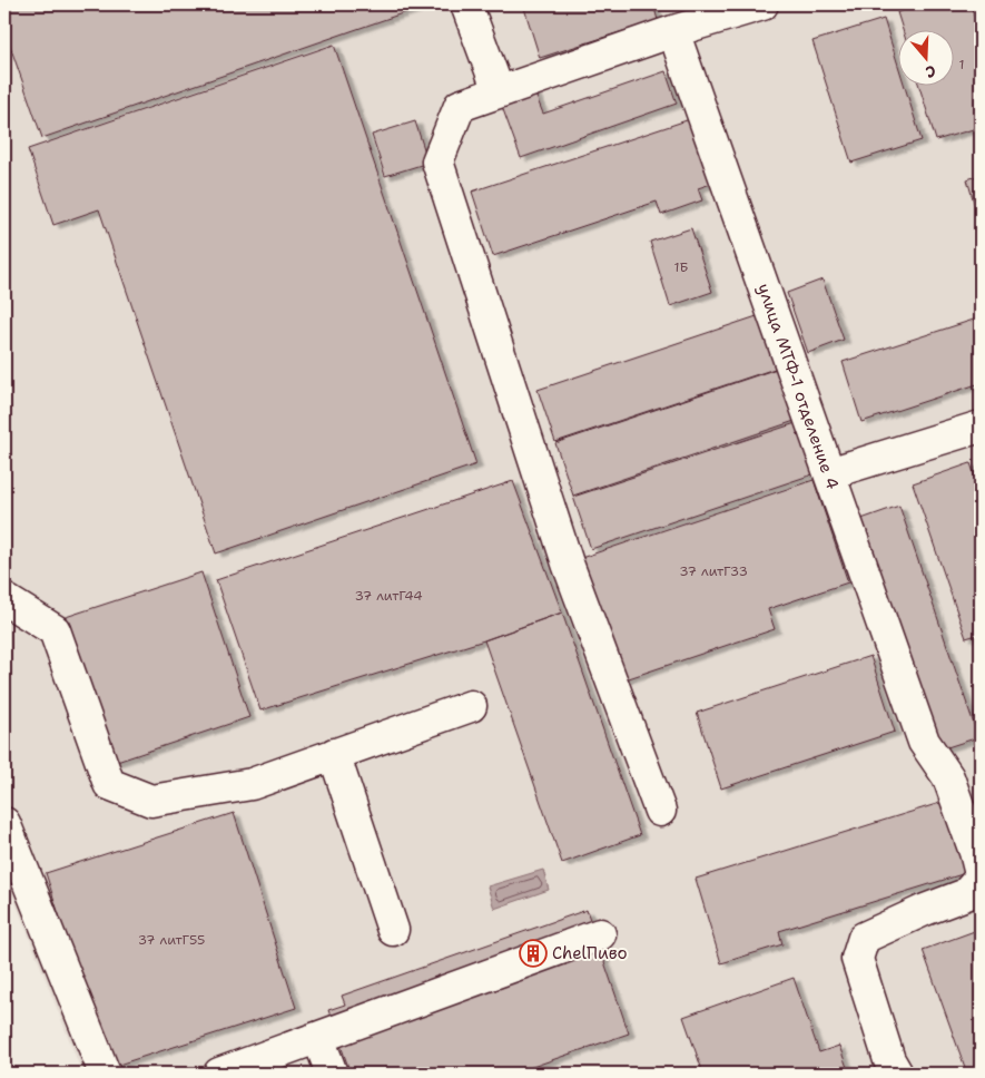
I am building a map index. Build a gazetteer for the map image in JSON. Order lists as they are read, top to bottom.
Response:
{
  "streets": {
    "street": ["улица МТФ-1 отделение 4"]
  },
  "places": {
    "building": ["ChelПиво"]
  },
  "house_numbers": [
    "1",
    "1Б",
    "37 литГ33",
    "37 литГ44",
    "37 литГ55"
  ],
  "north": "bottom"
}
